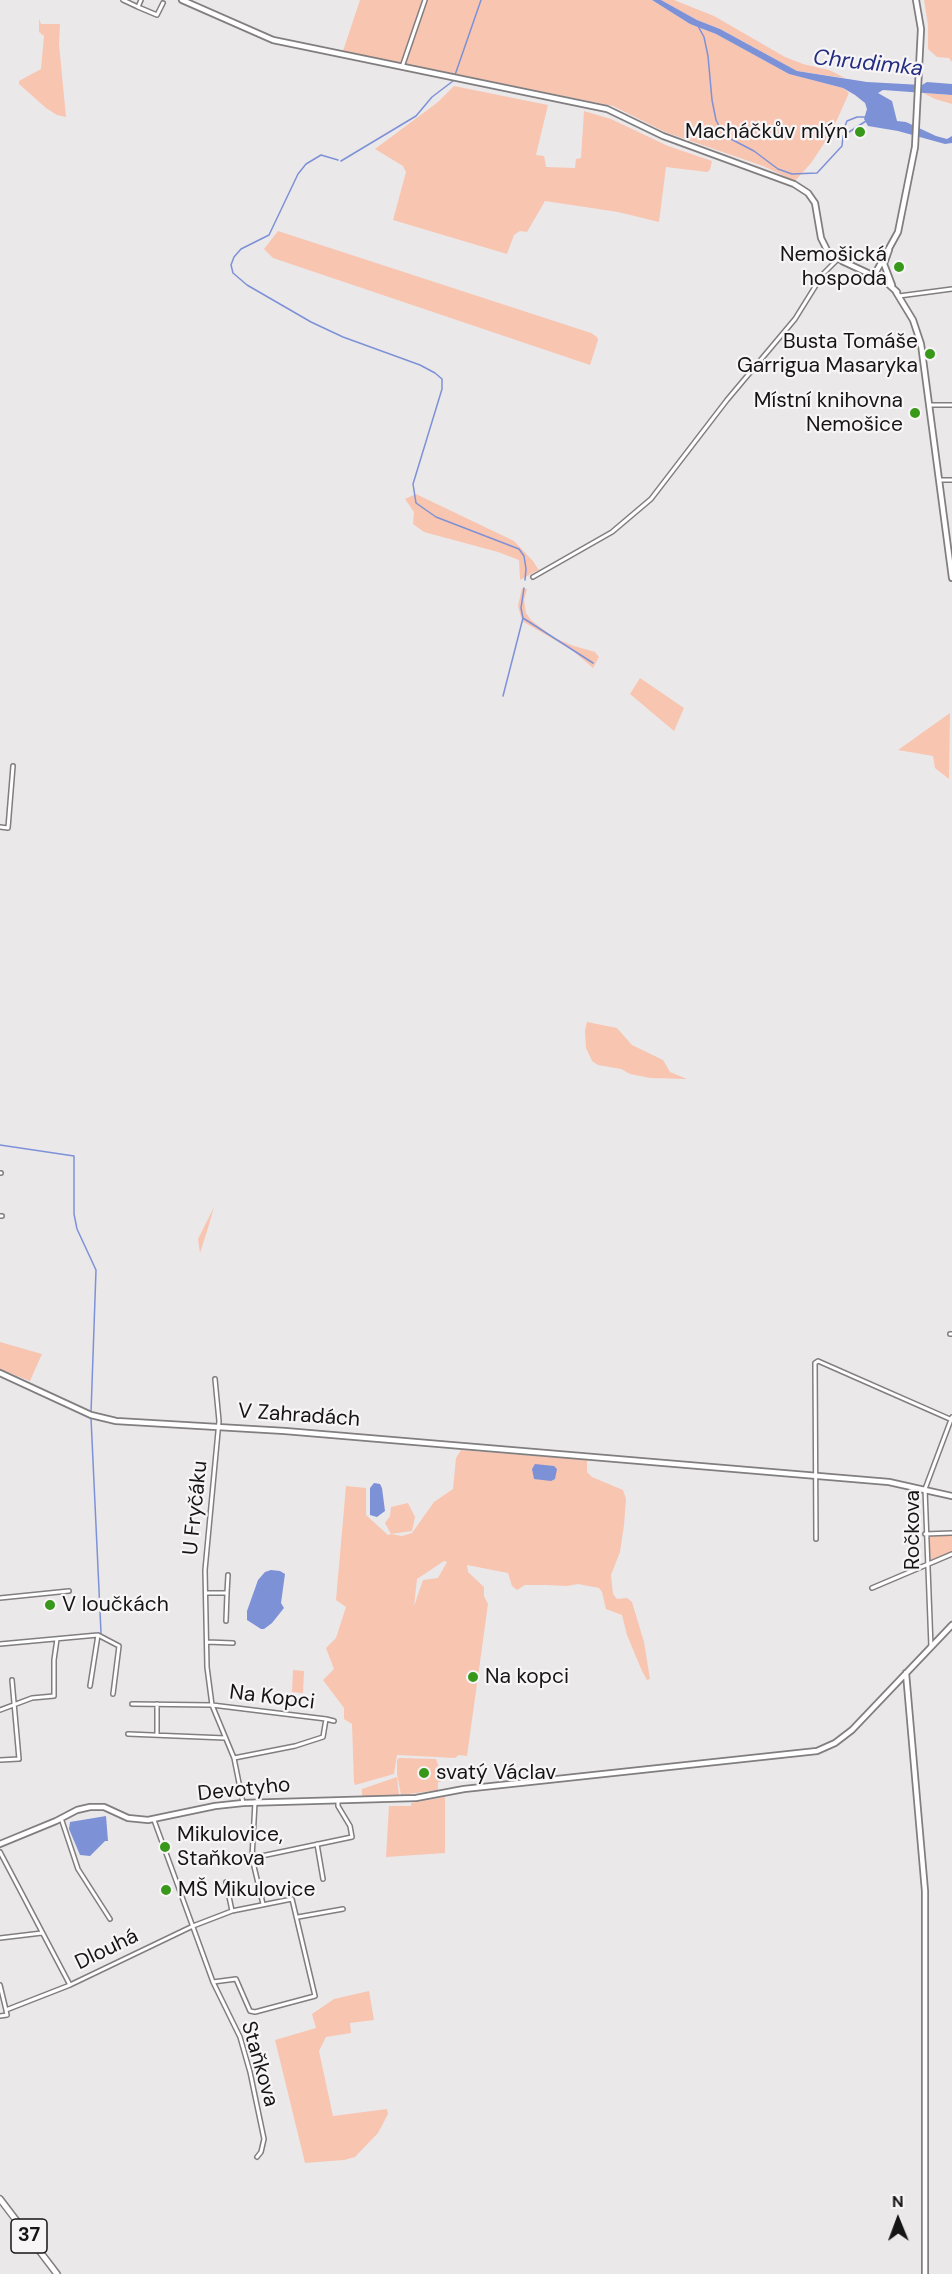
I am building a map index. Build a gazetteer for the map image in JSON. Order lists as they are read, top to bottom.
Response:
{
  "streets": {
    "main road": ["37"],
    "street": [
      "V Zahradách",
      "U Fryčáku",
      "Ročkova",
      "Na Kopci",
      "Devotyho",
      "Dlouhá",
      "Staňkova"
    ]
  },
  "crossings": [
    ["V Zahradách", "U Fryčáku"],
    ["V Zahradách", "Ročkova"],
    ["U Fryčáku", "Na Kopci"],
    ["Ročkova", "Devotyho"],
    ["Na Kopci", "Devotyho"],
    ["Devotyho", "Staňkova"],
    ["Dlouhá", "Staňkova"]
  ],
  "water": ["Chrudimka"],
  "places": [
    "Macháčkův mlýn",
    "Nemošická hospoda",
    "Busta Tomáše Garrigua Masaryka",
    "Místní knihovna Nemošice",
    "V loučkách",
    "Na kopci",
    "svatý Václav",
    "Mikulovice, Staňkova",
    "MŠ Mikulovice"
  ],
  "north": "top"
}
